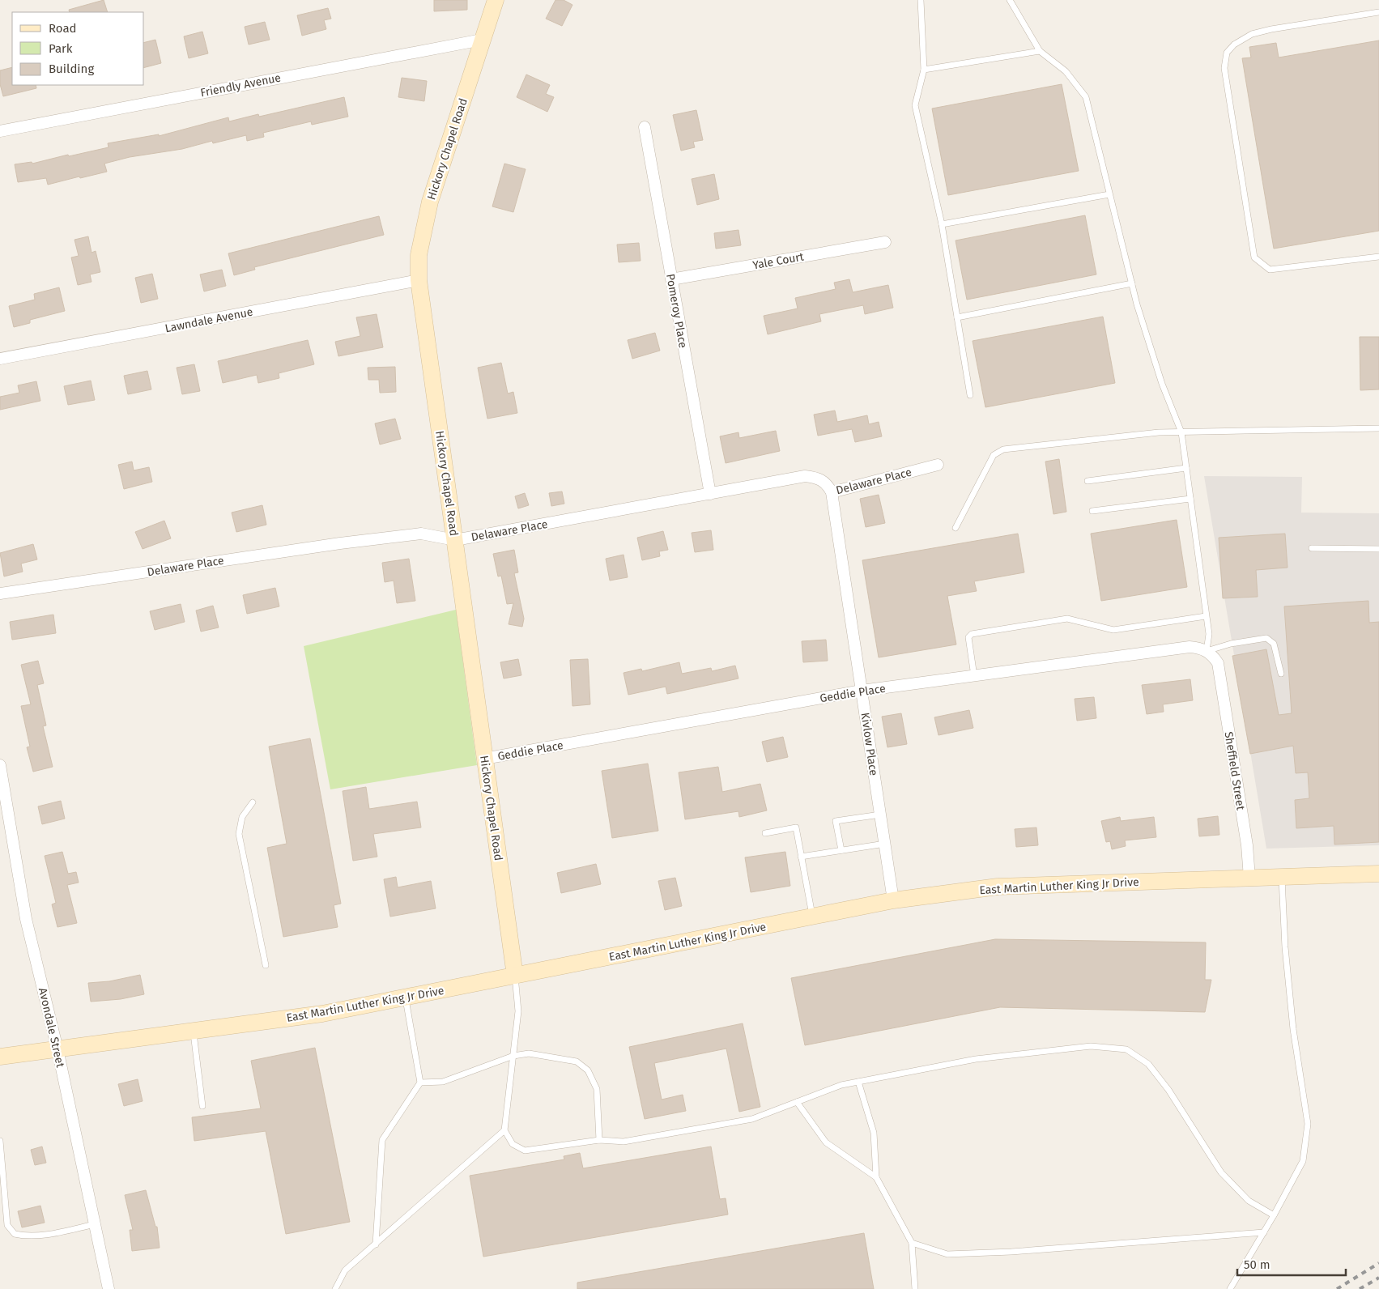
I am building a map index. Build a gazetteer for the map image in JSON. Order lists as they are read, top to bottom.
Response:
{
  "streets": {
    "main road": ["Hickory Chapel Road", "East Martin Luther King Jr Drive"],
    "street": [
      "Friendly Avenue",
      "Yale Court",
      "Pomeroy Place",
      "Lawndale Avenue",
      "Delaware Place",
      "Geddie Place",
      "Kivlow Place",
      "Sheffield Street",
      "Avondale Street"
    ]
  },
  "crossings": [
    ["Friendly Avenue", "Hickory Chapel Road"],
    ["Hickory Chapel Road", "Lawndale Avenue"],
    ["Hickory Chapel Road", "Delaware Place"],
    ["Hickory Chapel Road", "Geddie Place"],
    ["Hickory Chapel Road", "East Martin Luther King Jr Drive"],
    ["Yale Court", "Pomeroy Place"],
    ["Pomeroy Place", "Delaware Place"],
    ["Delaware Place", "Kivlow Place"],
    ["Geddie Place", "Kivlow Place"],
    ["Geddie Place", "Sheffield Street"],
    ["Kivlow Place", "East Martin Luther King Jr Drive"],
    ["Sheffield Street", "East Martin Luther King Jr Drive"],
    ["East Martin Luther King Jr Drive", "Avondale Street"]
  ],
  "legend": ["Road", "Park", "Building"],
  "scale_bar": "50 m"
}
